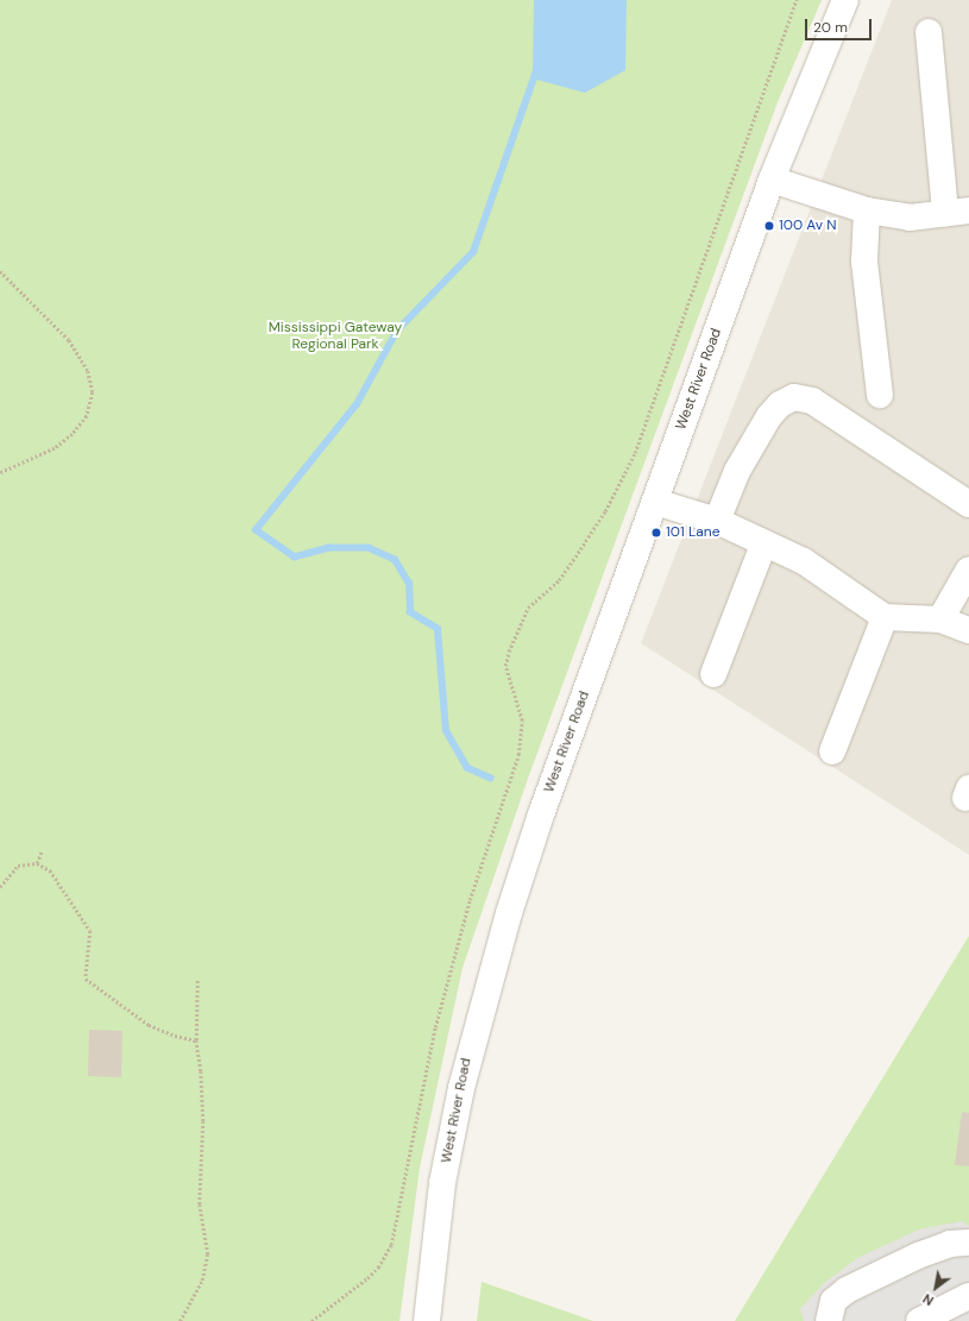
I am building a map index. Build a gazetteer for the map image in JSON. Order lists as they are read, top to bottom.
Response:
{
  "streets": {
    "street": ["West River Road"]
  },
  "parks": ["Mississippi Gateway Regional Park"],
  "places": ["100 Av N", "101 Lane"],
  "scale_bar": "20 m",
  "north": "bottom left"
}
